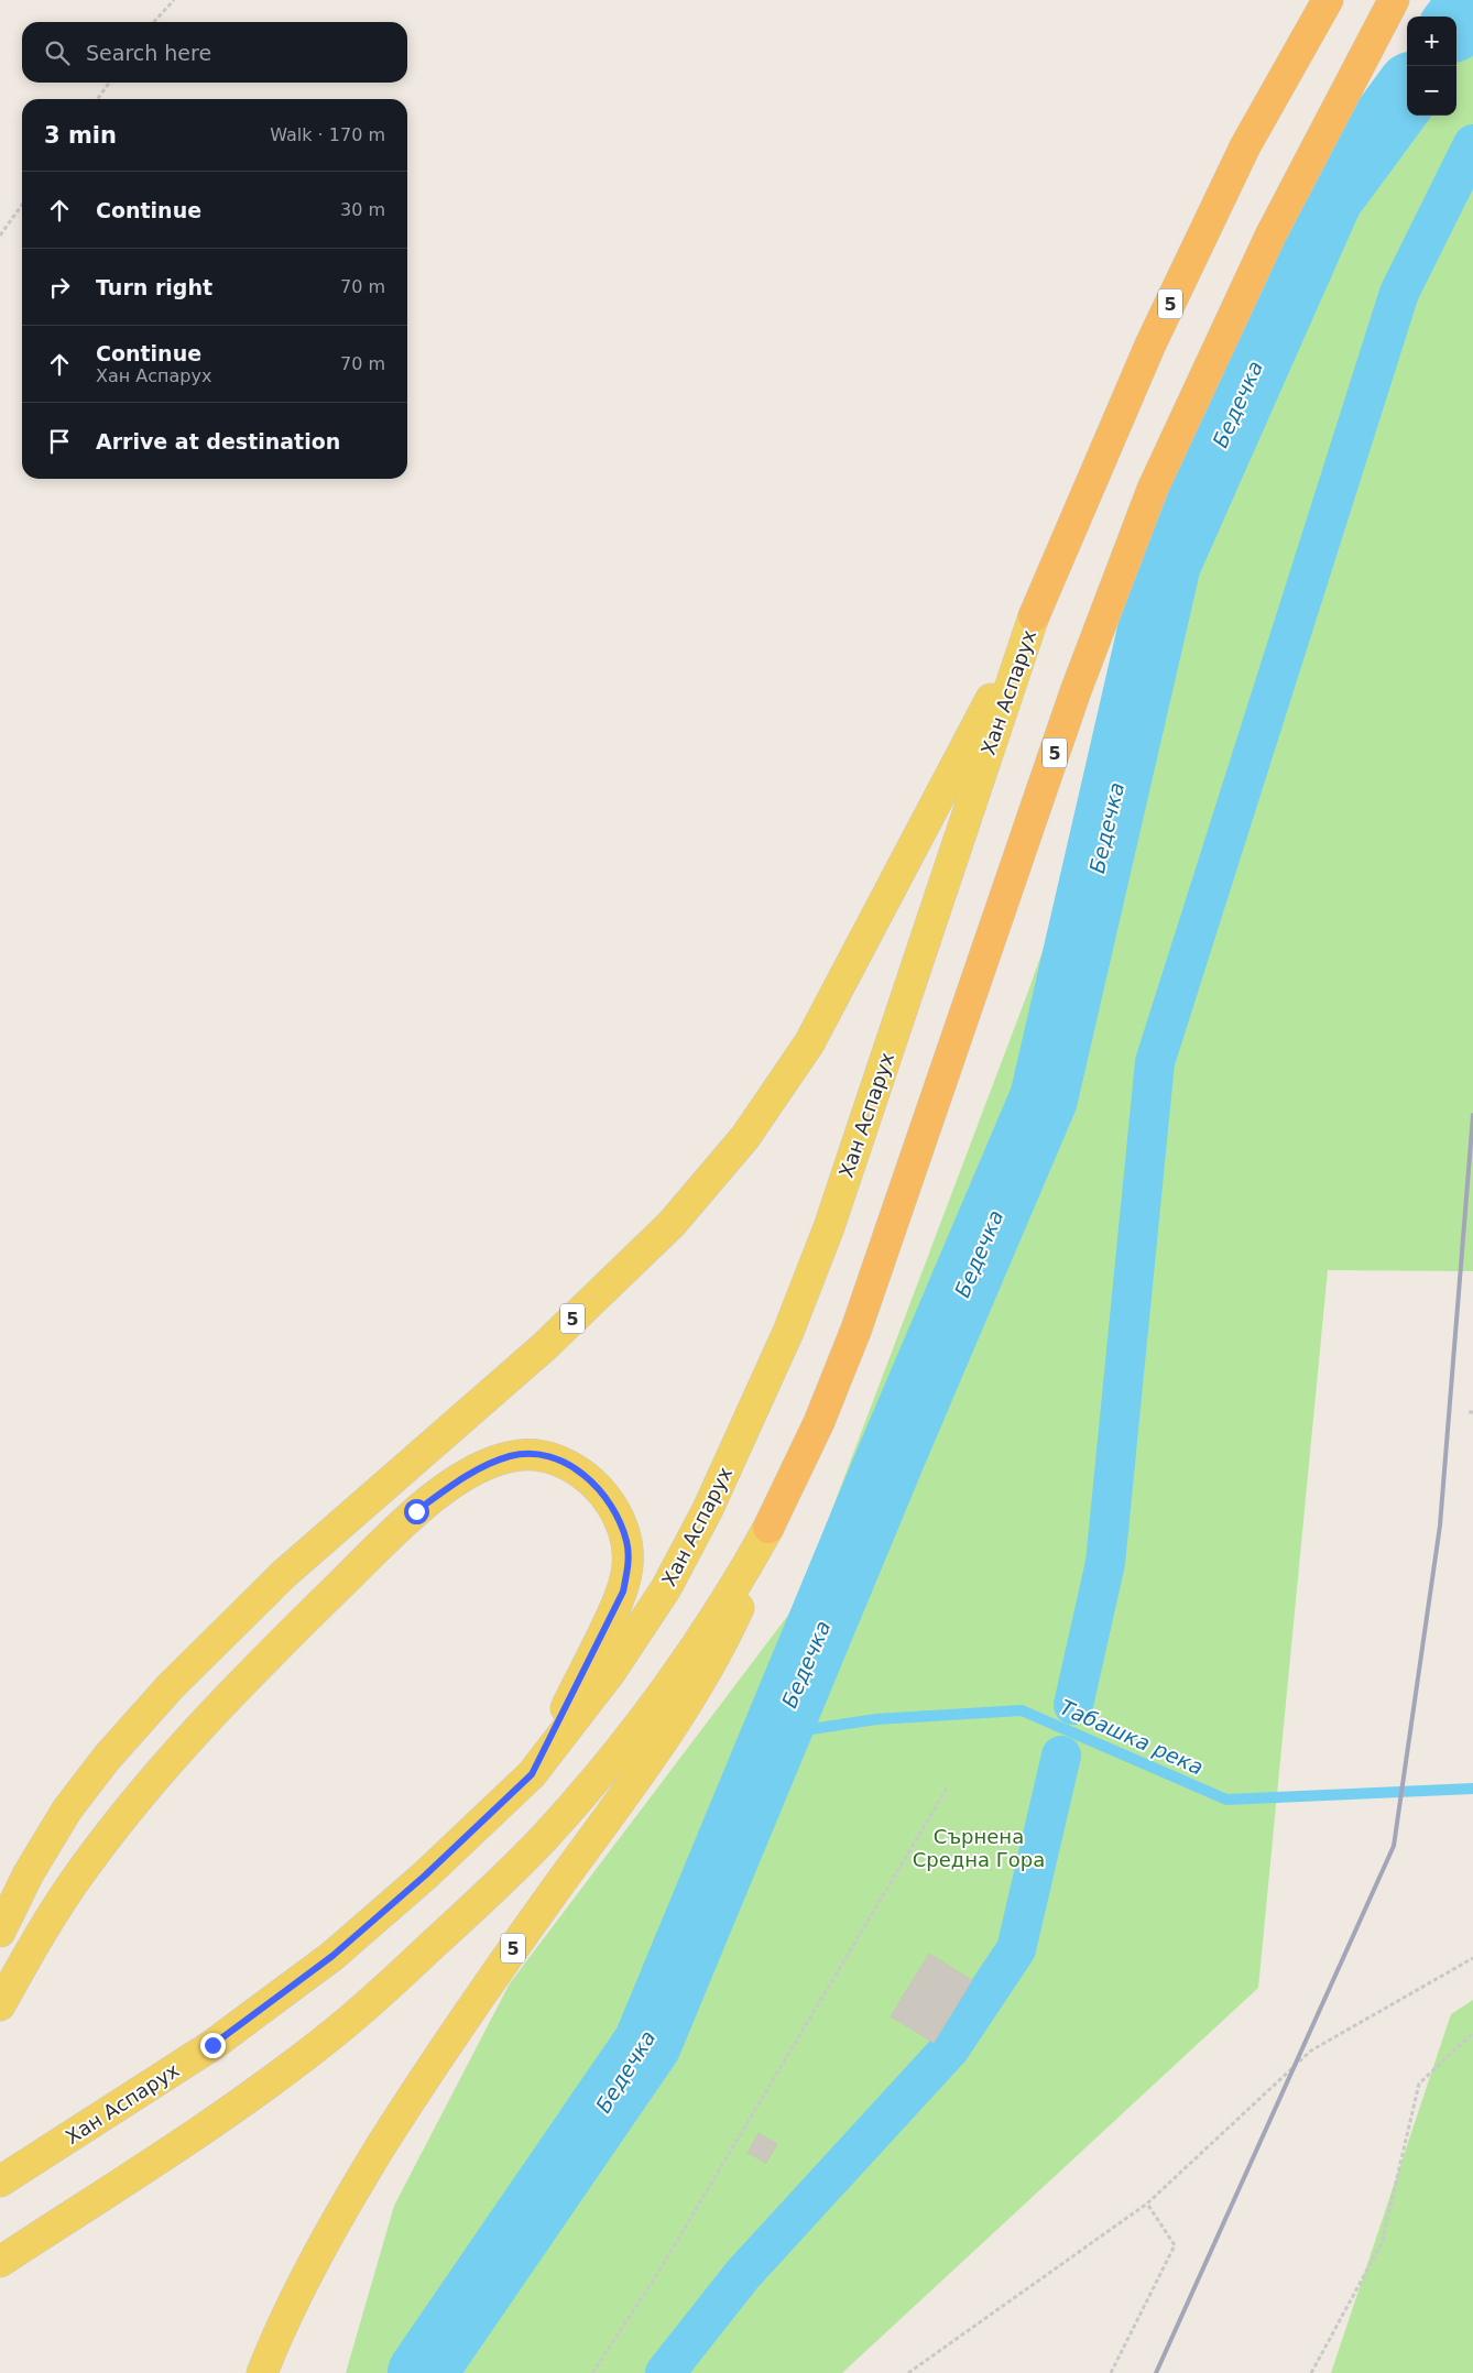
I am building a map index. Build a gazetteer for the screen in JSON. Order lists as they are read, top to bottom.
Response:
{
  "streets": {
    "highway": ["5"],
    "main road": ["Хан Аспарух"]
  },
  "crossings": [
    ["5", "Хан Аспарух"]
  ],
  "water": ["Бедечка", "Табашка река"],
  "parks": ["Сърнена Средна Гора"],
  "page": {
    "map_buttons": ["+", "−"],
    "search": "Search here",
    "heading": ["3 min", "Walk · 170 m"],
    "list": [
      ["Continue", "30 m"],
      ["Turn right", "70 m"],
      ["Continue", "Хан Аспарух", "70 m"],
      "Arrive at destination"
    ]
  }
}
